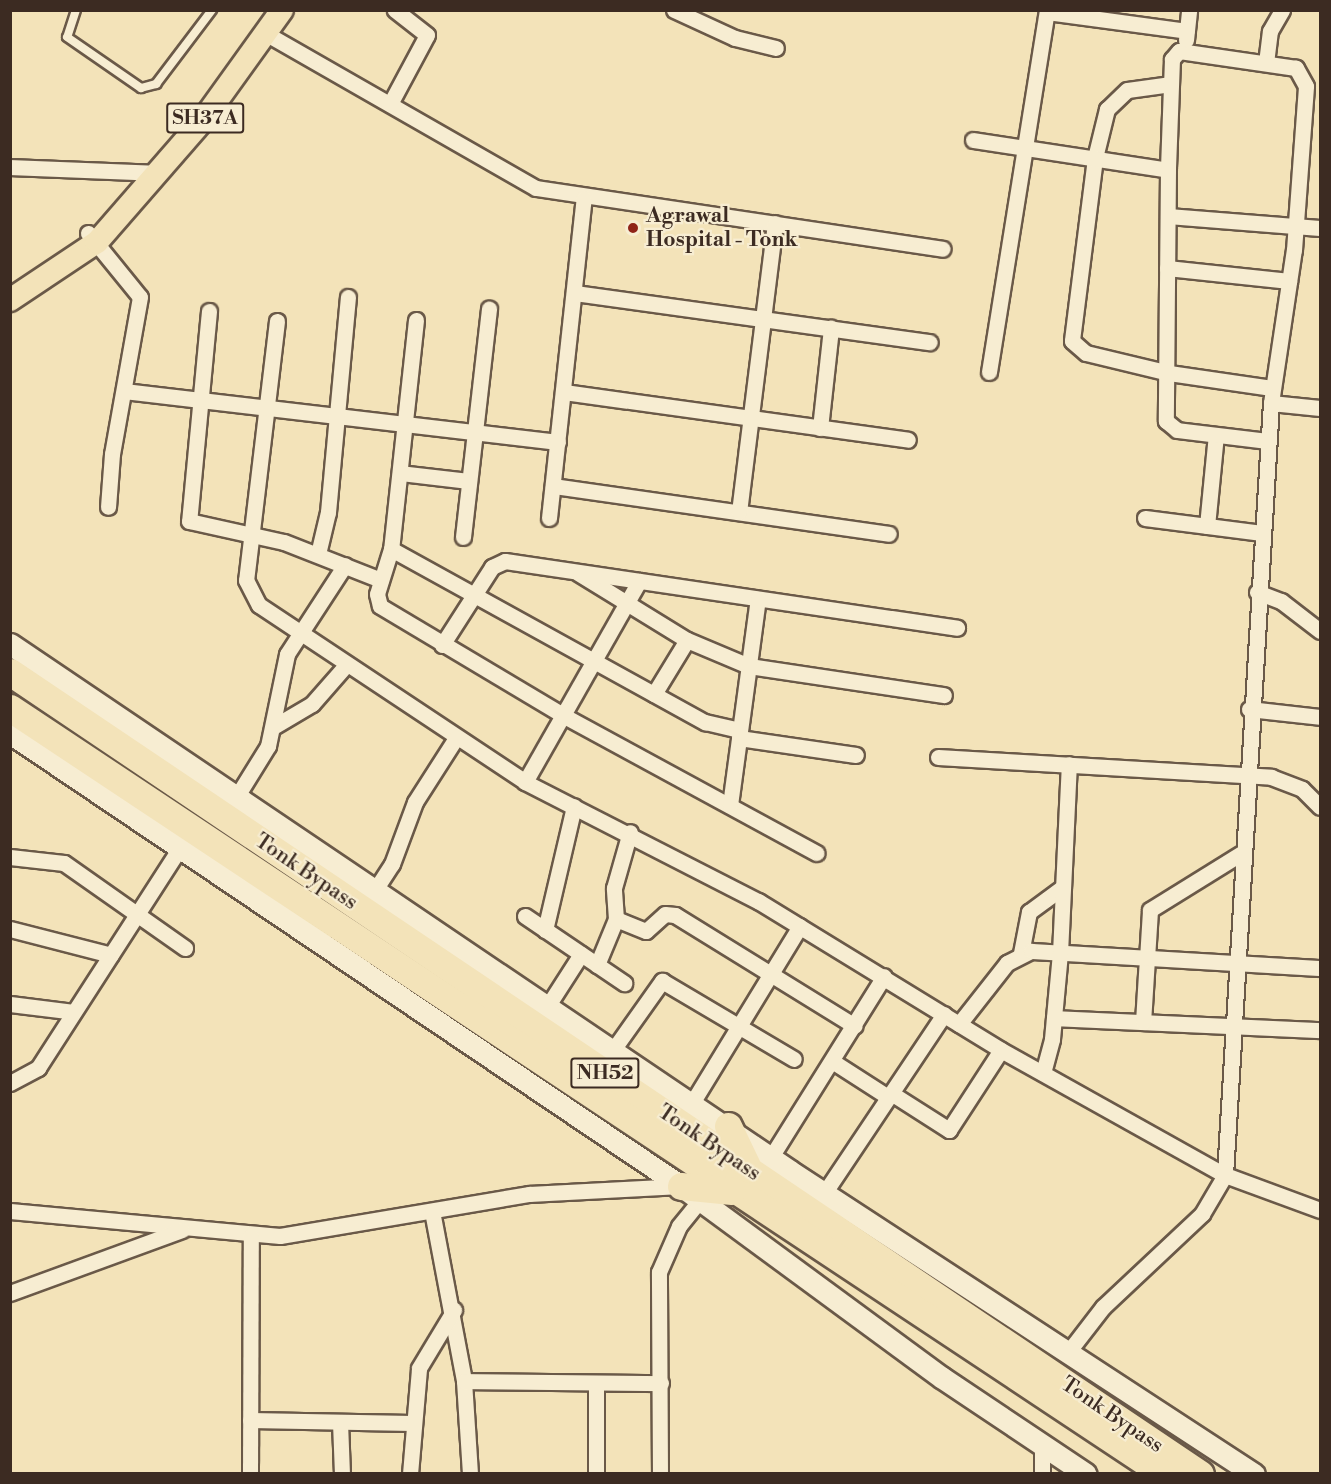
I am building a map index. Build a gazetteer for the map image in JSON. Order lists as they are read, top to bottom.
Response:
{
  "streets": {
    "highway": ["Tonk Bypass", "NH52"],
    "main road": ["SH37A"]
  },
  "crossings": [
    ["Tonk Bypass", "NH52"]
  ],
  "places": ["Agrawal Hospital - Tonk"]
}
